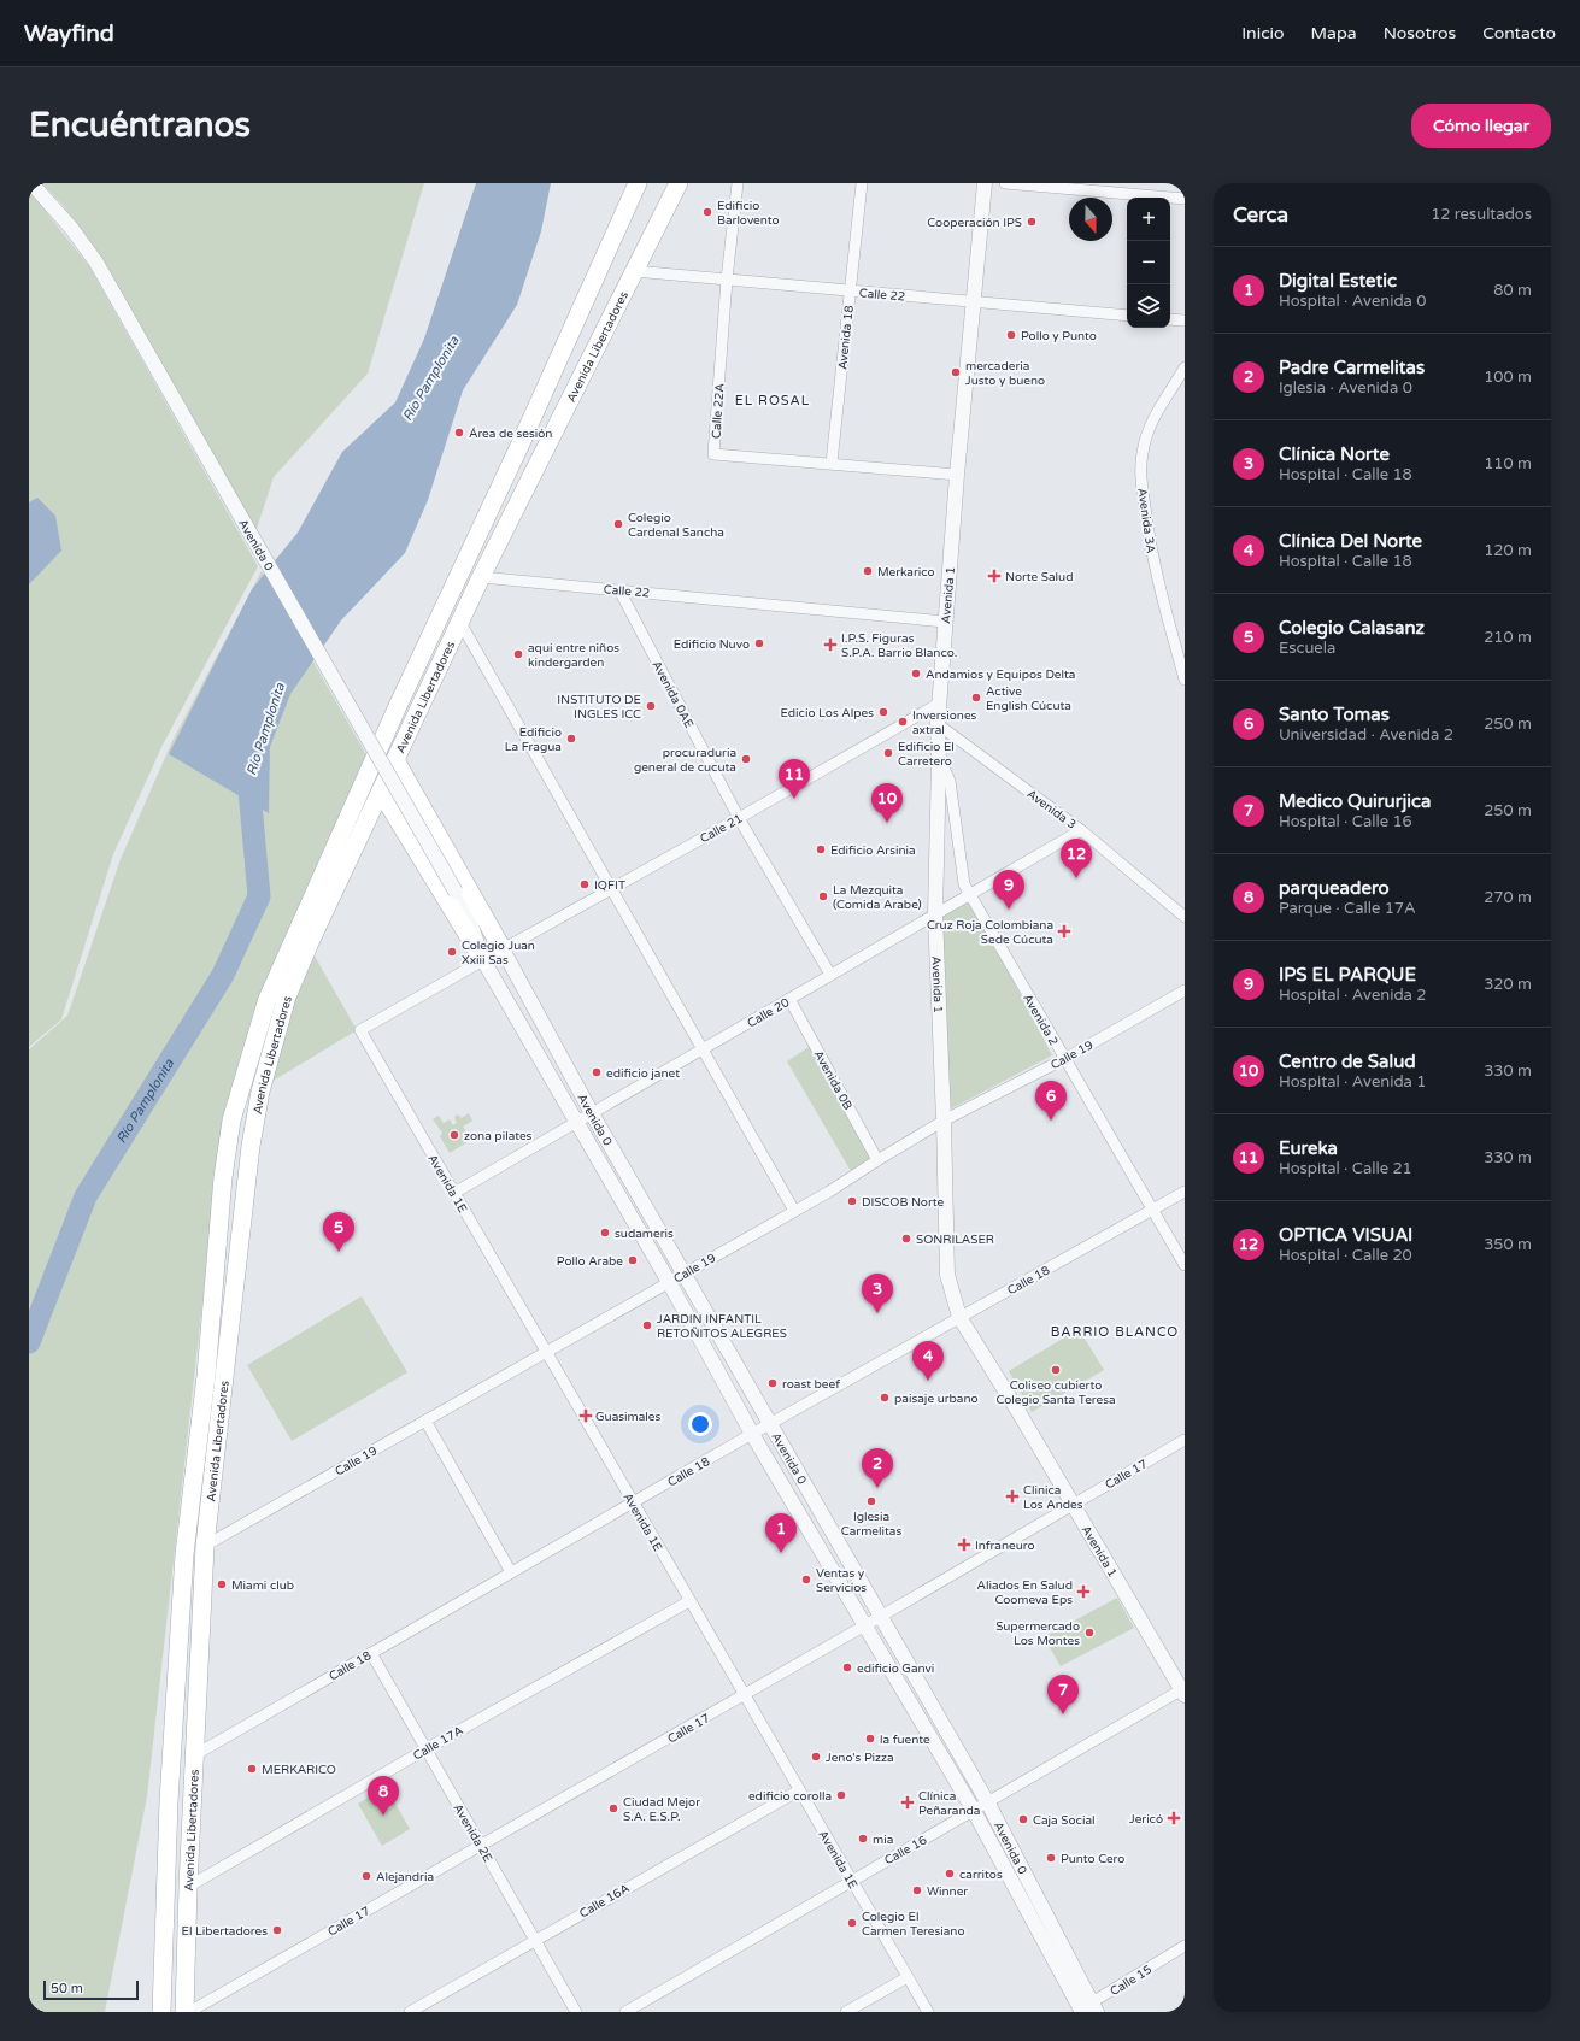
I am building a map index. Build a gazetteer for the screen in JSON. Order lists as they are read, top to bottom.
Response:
{
  "streets": {
    "main road": ["Avenida Libertadores"],
    "street": [
      "Calle 22",
      "Avenida 18",
      "Calle 22A",
      "Avenida 3A",
      "Avenida 0",
      "Avenida 1",
      "Avenida 0AE",
      "Avenida 3",
      "Calle 21",
      "Calle 20",
      "Avenida 2",
      "Calle 19",
      "Avenida 0B",
      "Avenida 1E",
      "Calle 18",
      "Calle 17",
      "Calle 17A",
      "Avenida 2E",
      "Calle 16",
      "Calle 16A",
      "Calle 15"
    ]
  },
  "crossings": [
    ["Calle 22", "Avenida 18"],
    ["Calle 22", "Avenida Libertadores"],
    ["Calle 22", "Calle 22A"],
    ["Calle 22", "Avenida 1"],
    ["Calle 22", "Avenida 0AE"],
    ["Avenida 18", "Calle 22A"],
    ["Avenida Libertadores", "Calle 19"],
    ["Avenida Libertadores", "Calle 18"],
    ["Avenida Libertadores", "Calle 17A"],
    ["Calle 22A", "Avenida 1"],
    ["Avenida 0", "Calle 21"],
    ["Avenida 0", "Calle 20"],
    ["Avenida 0", "Calle 19"],
    ["Avenida 0", "Avenida 1E"],
    ["Avenida 0", "Calle 18"],
    ["Avenida 0", "Calle 17"],
    ["Avenida 0", "Calle 16"],
    ["Avenida 0", "Calle 15"],
    ["Avenida 1", "Avenida 3"],
    ["Avenida 1", "Calle 21"],
    ["Avenida 1", "Calle 20"],
    ["Avenida 1", "Avenida 2"],
    ["Avenida 1", "Calle 19"],
    ["Avenida 1", "Calle 18"],
    ["Avenida 1", "Calle 17"],
    ["Avenida 1", "Calle 16"],
    ["Avenida 0AE", "Calle 21"],
    ["Avenida 0AE", "Calle 20"],
    ["Avenida 3", "Calle 20"],
    ["Calle 20", "Avenida 2"],
    ["Calle 20", "Avenida 0B"],
    ["Calle 20", "Avenida 1E"],
    ["Avenida 2", "Calle 19"],
    ["Avenida 2", "Calle 18"],
    ["Calle 19", "Avenida 0B"],
    ["Calle 19", "Avenida 1E"],
    ["Avenida 1E", "Calle 18"],
    ["Avenida 1E", "Calle 17"],
    ["Avenida 1E", "Calle 17A"],
    ["Avenida 1E", "Calle 16"],
    ["Avenida 1E", "Calle 16A"],
    ["Calle 18", "Avenida 2E"],
    ["Calle 17", "Avenida 2E"],
    ["Calle 17A", "Avenida 2E"],
    ["Avenida 2E", "Calle 16A"]
  ],
  "districts": ["EL ROSAL", "BARRIO BLANCO"],
  "water": ["Río Pamplonita"],
  "places": {
    "other": [
      "Edificio Barlovento",
      "Cooperación IPS",
      "Pollo y Punto",
      "mercaderia Justo y bueno",
      "Área de sesión",
      "Colegio Cardenal Sancha",
      "Merkarico",
      "Edificio Nuvo",
      "aqui entre niños kindergarden",
      "Andamios y Equipos Delta",
      "Active English Cúcuta",
      "INSTITUTO DE INGLES ICC",
      "Edicio Los Alpes",
      "Inversiones axtral",
      "Edificio La Fragua",
      "Edificio El Carretero",
      "procuraduria general de cucuta",
      "Edificio Arsinia",
      "IQFIT",
      "La Mezquita (Comida Arabe)",
      "Colegio Juan Xxiii Sas",
      "edificio janet",
      "zona pilates",
      "DISCOB Norte",
      "sudameris",
      "SONRILASER",
      "Pollo Arabe",
      "JARDIN INFANTIL RETOÑITOS ALEGRES",
      "Coliseo cubierto Colegio Santa Teresa",
      "roast beef",
      "paisaje urbano",
      "Iglesia Carmelitas",
      "Ventas y Servicios",
      "Miami club",
      "Supermercado Los Montes",
      "edificio Ganvi",
      "la fuente",
      "Jeno's Pizza",
      "MERKARICO",
      "edificio corolla",
      "Ciudad Mejor S.A. E.S.P.",
      "Caja Social",
      "mia",
      "Punto Cero",
      "carritos",
      "Alejandria",
      "Winner",
      "Colegio El Carmen Teresiano",
      "El Libertadores"
    ],
    "health": [
      "Norte Salud",
      "I.P.S. Figuras S.P.A. Barrio Blanco.",
      "Cruz Roja Colombiana Sede Cúcuta",
      "Guasimales",
      "Clinica Los Andes",
      "Infraneuro",
      "Aliados En Salud Coomeva Eps",
      "Clínica Peñaranda",
      "Jericó"
    ]
  },
  "scale_bar": "50 m",
  "north": "bottom",
  "page": {
    "header": "Wayfind",
    "nav": [
      "Inicio",
      "Mapa",
      "Nosotros",
      "Contacto"
    ],
    "buttons": "Cómo llegar",
    "title": "Encuéntranos",
    "heading": ["Cerca", "12 resultados"],
    "map_buttons": ["+", "−"],
    "list": [
      {
        "mark": "1",
        "name": "Digital Estetic",
        "note": "Hospital · Avenida 0",
        "value": "80 m"
      },
      {
        "mark": "2",
        "name": "Padre Carmelitas",
        "note": "Iglesia · Avenida 0",
        "value": "100 m"
      },
      {
        "mark": "3",
        "name": "Clínica Norte",
        "note": "Hospital · Calle 18",
        "value": "110 m"
      },
      {
        "mark": "4",
        "name": "Clínica Del Norte",
        "note": "Hospital · Calle 18",
        "value": "120 m"
      },
      {
        "mark": "5",
        "name": "Colegio Calasanz",
        "note": "Escuela",
        "value": "210 m"
      },
      {
        "mark": "6",
        "name": "Santo Tomas",
        "note": "Universidad · Avenida 2",
        "value": "250 m"
      },
      {
        "mark": "7",
        "name": "Medico Quirurjica",
        "note": "Hospital · Calle 16",
        "value": "250 m"
      },
      {
        "mark": "8",
        "name": "parqueadero",
        "note": "Parque · Calle 17A",
        "value": "270 m"
      },
      {
        "mark": "9",
        "name": "IPS EL PARQUE",
        "note": "Hospital · Avenida 2",
        "value": "320 m"
      },
      {
        "mark": "10",
        "name": "Centro de Salud",
        "note": "Hospital · Avenida 1",
        "value": "330 m"
      },
      {
        "mark": "11",
        "name": "Eureka",
        "note": "Hospital · Calle 21",
        "value": "330 m"
      },
      {
        "mark": "12",
        "name": "OPTICA VISUAl",
        "note": "Hospital · Calle 20",
        "value": "350 m"
      }
    ],
    "pins": [
      "11",
      "10",
      "12",
      "9",
      "6",
      "5",
      "3",
      "4",
      "2",
      "1",
      "7",
      "8"
    ],
    "scale": "50 m"
  }
}
